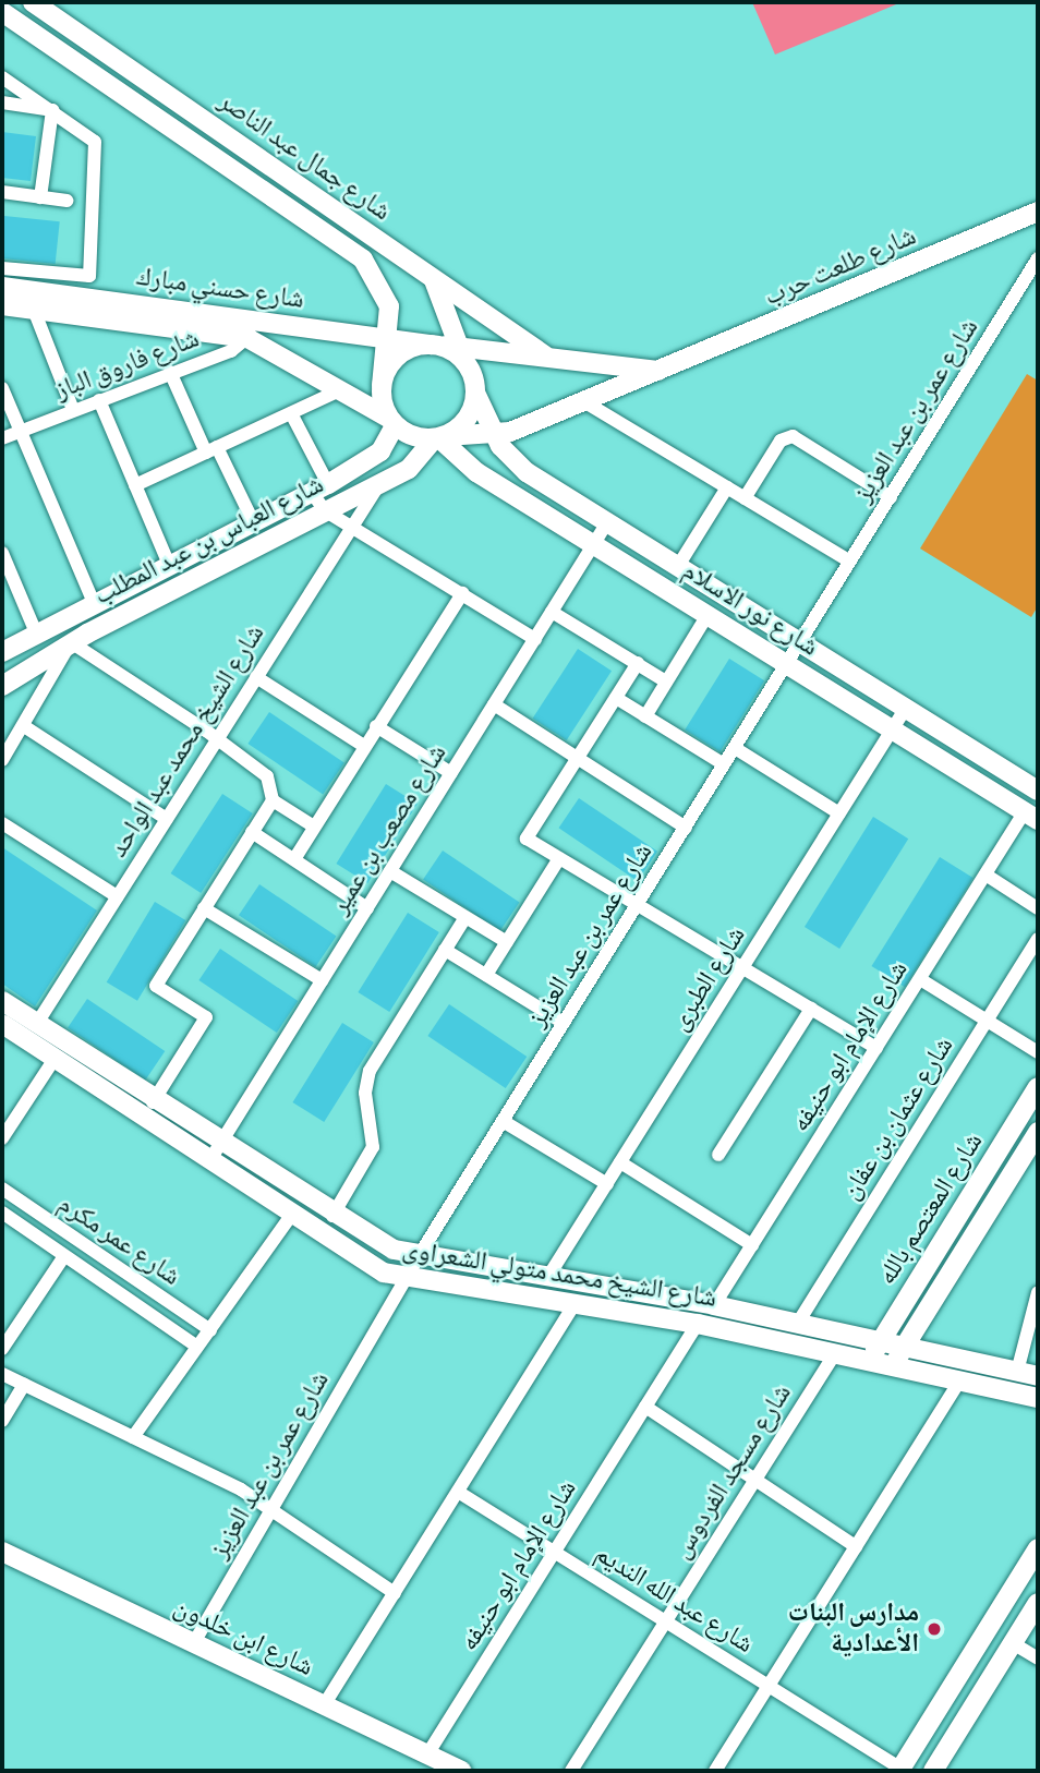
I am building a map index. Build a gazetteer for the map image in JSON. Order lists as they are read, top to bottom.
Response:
{
  "streets": {
    "street": [
      "شارع جمال عبد الناصر",
      "شارع طلعت حرب",
      "شارع حسني مبارك",
      "شارع فاروق الباز",
      "شارع عمر بن عبد العزيز",
      "شارع العباس بن عبد المطلب",
      "شارع نور الاسلام",
      "شارع الشيخ محمد عبد الواحد",
      "شارع مصعب بن عمير",
      "شارع الطبرى",
      "شارع الإمام ابو حنيفه",
      "شارع عثمان بن عفان",
      "شارع المعتصم بالله",
      "شارع عمر مكرم",
      "شارع الشيخ محمد متولي الشعراوى",
      "شارع مسجد الفردوس",
      "شارع عبد الله النديم",
      "شارع ابن خلدون"
    ]
  },
  "crossings": [
    ["شارع جمال عبد الناصر", "شارع طلعت حرب"],
    ["شارع جمال عبد الناصر", "شارع حسني مبارك"],
    ["شارع جمال عبد الناصر", "شارع العباس بن عبد المطلب"],
    ["شارع جمال عبد الناصر", "شارع نور الاسلام"],
    ["شارع طلعت حرب", "شارع حسني مبارك"],
    ["شارع طلعت حرب", "شارع العباس بن عبد المطلب"],
    ["شارع طلعت حرب", "شارع نور الاسلام"],
    ["شارع حسني مبارك", "شارع فاروق الباز"],
    ["شارع حسني مبارك", "شارع العباس بن عبد المطلب"],
    ["شارع حسني مبارك", "شارع نور الاسلام"],
    ["شارع عمر بن عبد العزيز", "شارع نور الاسلام"],
    ["شارع عمر بن عبد العزيز", "شارع الشيخ محمد متولي الشعراوى"],
    ["شارع عمر بن عبد العزيز", "شارع ابن خلدون"],
    ["شارع العباس بن عبد المطلب", "شارع نور الاسلام"],
    ["شارع العباس بن عبد المطلب", "شارع الشيخ محمد عبد الواحد"],
    ["شارع نور الاسلام", "شارع مصعب بن عمير"],
    ["شارع نور الاسلام", "شارع الطبرى"],
    ["شارع نور الاسلام", "شارع الإمام ابو حنيفه"],
    ["شارع الشيخ محمد عبد الواحد", "شارع الشيخ محمد متولي الشعراوى"],
    ["شارع مصعب بن عمير", "شارع الشيخ محمد متولي الشعراوى"],
    ["شارع الطبرى", "شارع الشيخ محمد متولي الشعراوى"],
    ["شارع الإمام ابو حنيفه", "شارع الشيخ محمد متولي الشعراوى"],
    ["شارع الإمام ابو حنيفه", "شارع عبد الله النديم"],
    ["شارع الإمام ابو حنيفه", "شارع ابن خلدون"],
    ["شارع عثمان بن عفان", "شارع الشيخ محمد متولي الشعراوى"],
    ["شارع المعتصم بالله", "شارع الشيخ محمد متولي الشعراوى"],
    ["شارع الشيخ محمد متولي الشعراوى", "شارع مسجد الفردوس"],
    ["شارع مسجد الفردوس", "شارع عبد الله النديم"]
  ],
  "places": ["مدارس البنات الأعدادية"]
}
